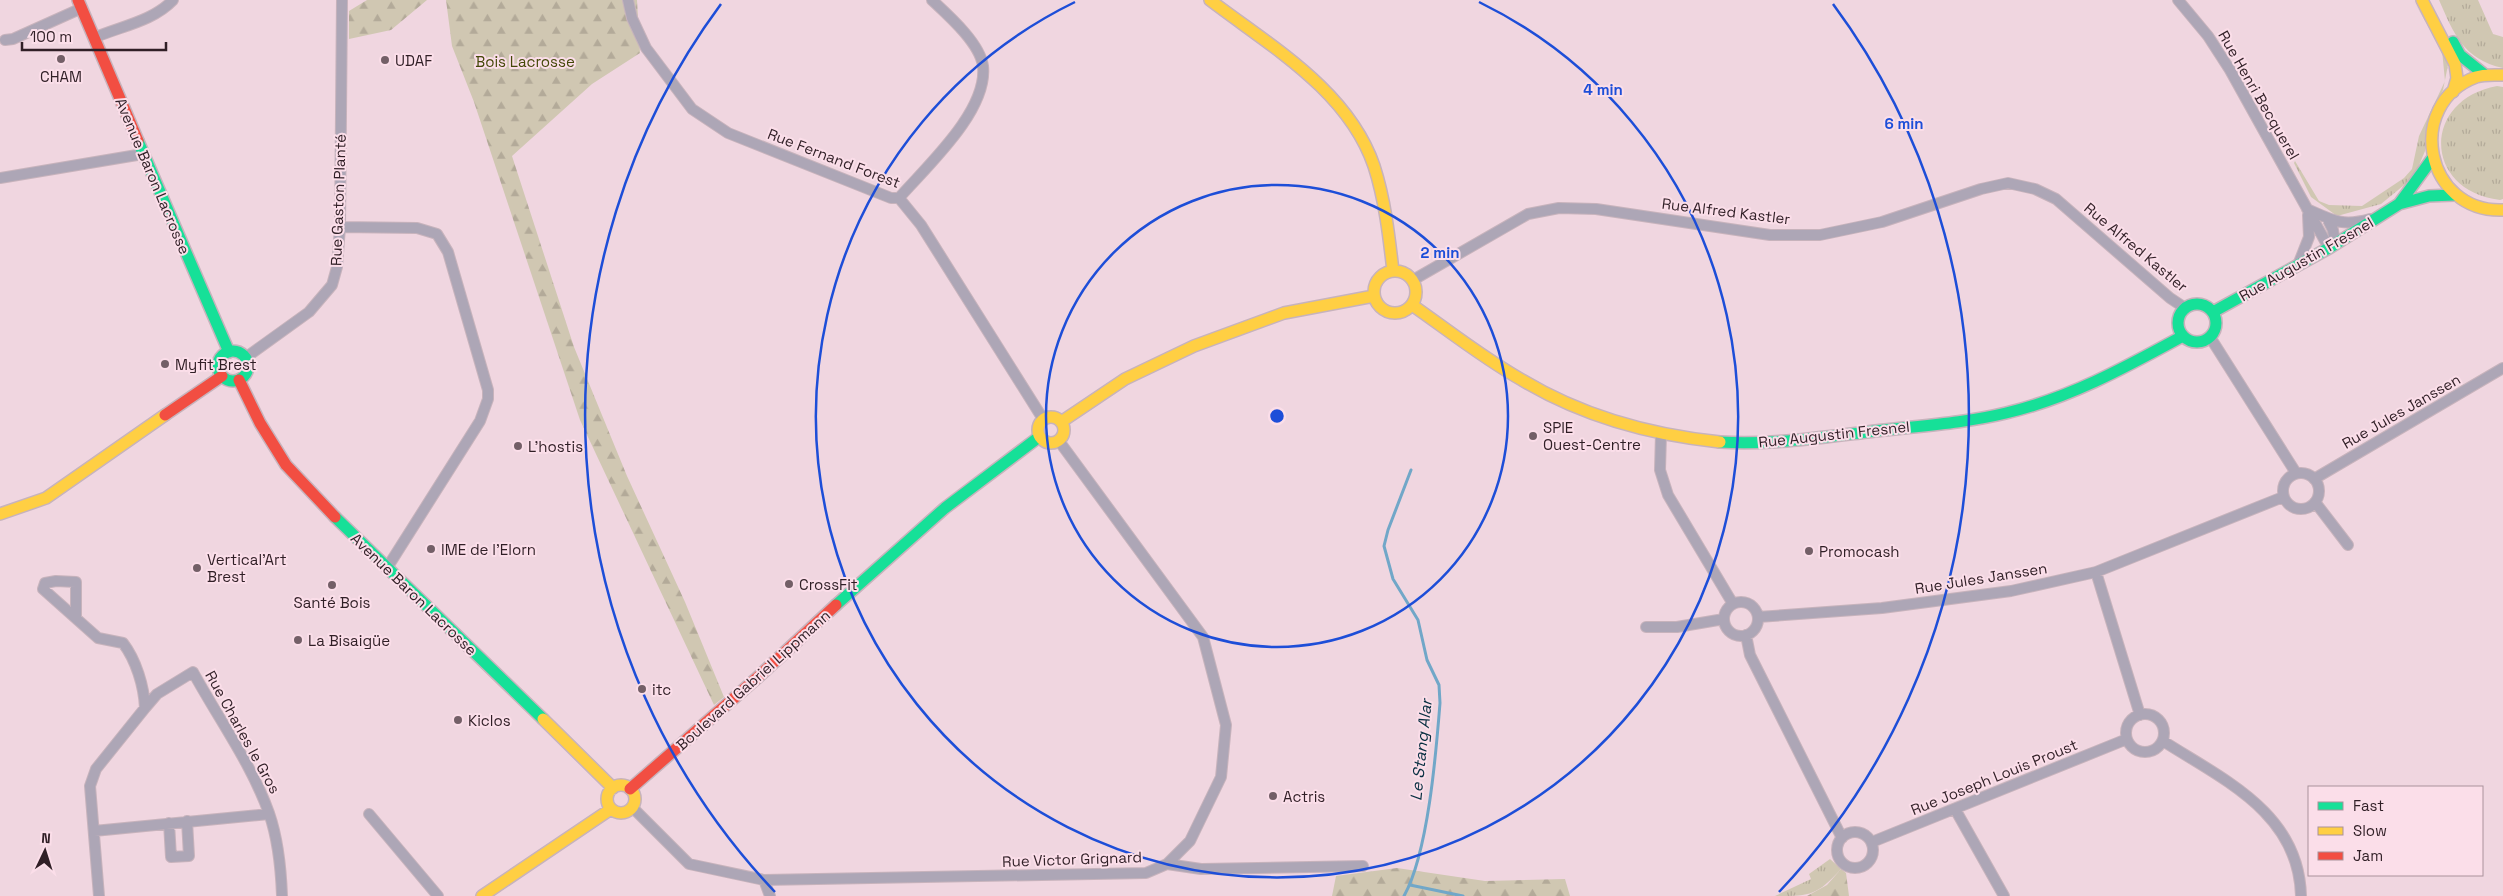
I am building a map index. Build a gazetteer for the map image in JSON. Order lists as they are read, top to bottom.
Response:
{
  "streets": {
    "street": [
      "Rue Henri Becquerel",
      "Rue Fernand Forest",
      "Avenue Baron Lacrosse",
      "Rue Gaston Planté",
      "Rue Alfred Kastler",
      "Rue Augustin Fresnel",
      "Rue Jules Janssen",
      "Boulevard Gabriel Lippmann",
      "Rue Charles le Gros",
      "Rue Joseph Louis Proust",
      "Rue Victor Grignard"
    ]
  },
  "crossings": [
    ["Rue Henri Becquerel", "Rue Augustin Fresnel"],
    ["Rue Fernand Forest", "Boulevard Gabriel Lippmann"],
    ["Rue Fernand Forest", "Rue Victor Grignard"],
    ["Avenue Baron Lacrosse", "Rue Gaston Planté"],
    ["Avenue Baron Lacrosse", "Boulevard Gabriel Lippmann"],
    ["Avenue Baron Lacrosse", "Rue Victor Grignard"],
    ["Rue Alfred Kastler", "Rue Augustin Fresnel"],
    ["Boulevard Gabriel Lippmann", "Rue Victor Grignard"]
  ],
  "water": ["Le Stang Alar"],
  "parks": ["Bois Lacrosse"],
  "places": [
    "CHAM",
    "UDAF",
    "Myfit Brest",
    "SPIE Ouest-Centre",
    "L'hostis",
    "IME de l'Elorn",
    "Promocash",
    "Vertical'Art Brest",
    "CrossFit",
    "Santé Bois",
    "La Bisaigüe",
    "itc",
    "Kiclos",
    "Actris"
  ],
  "legend": ["Fast", "Slow", "Jam"],
  "scale_bar": "100 m",
  "north": "top",
  "rings": ["4 min", "6 min", "2 min"]
}
